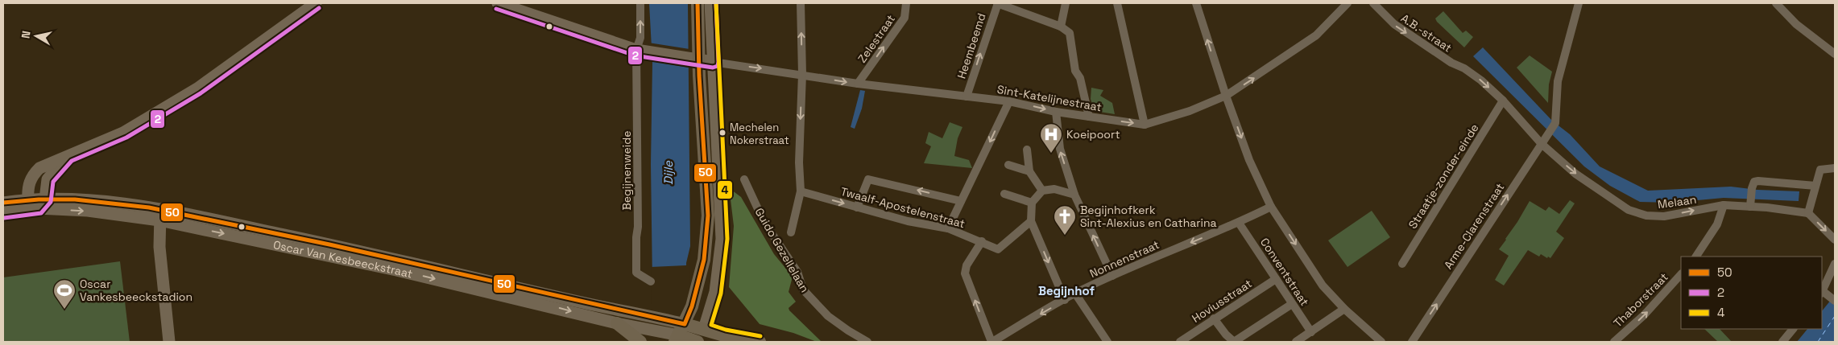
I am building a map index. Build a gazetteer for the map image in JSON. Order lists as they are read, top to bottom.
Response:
{
  "streets": {
    "main road": ["Oscar Van Kesbeeckstraat"],
    "street": [
      "A.B.-straat",
      "Zelestraat",
      "Heembeemd",
      "Sint-Katelijnestraat",
      "Begijnenweide",
      "Straatje-zonder-einde",
      "Melaan",
      "Twaalf-Apostelenstraat",
      "Arme-Clarenstraat",
      "Guido Gezellelaan",
      "Nonnenstraat",
      "Conventstraat",
      "Thaborstraat",
      "Hoviusstraat"
    ]
  },
  "crossings": [
    ["A.B.-straat", "Straatje-zonder-einde"],
    ["A.B.-straat", "Melaan"],
    ["Zelestraat", "Sint-Katelijnestraat"],
    ["Heembeemd", "Sint-Katelijnestraat"],
    ["Straatje-zonder-einde", "Melaan"],
    ["Melaan", "Arme-Clarenstraat"],
    ["Nonnenstraat", "Conventstraat"],
    ["Conventstraat", "Hoviusstraat"]
  ],
  "one_way": [
    "A.B.-straat",
    "Zelestraat",
    "Heembeemd",
    "Sint-Katelijnestraat",
    "Melaan",
    "Arme-Clarenstraat",
    "Nonnenstraat",
    "Thaborstraat"
  ],
  "districts": ["Begijnhof"],
  "water": ["Dijle"],
  "places": {
    "other": ["Mechelen Nokerstraat"],
    "hospital": ["Koeipoort"],
    "church": ["Begijnhofkerk Sint-Alexius en Catharina"],
    "sports": ["Oscar Vankesbeeckstadion"]
  },
  "lines": ["transit line 50", "transit line 2", "transit line 4"],
  "legend": ["50", "2", "4"],
  "north": "left"
}
